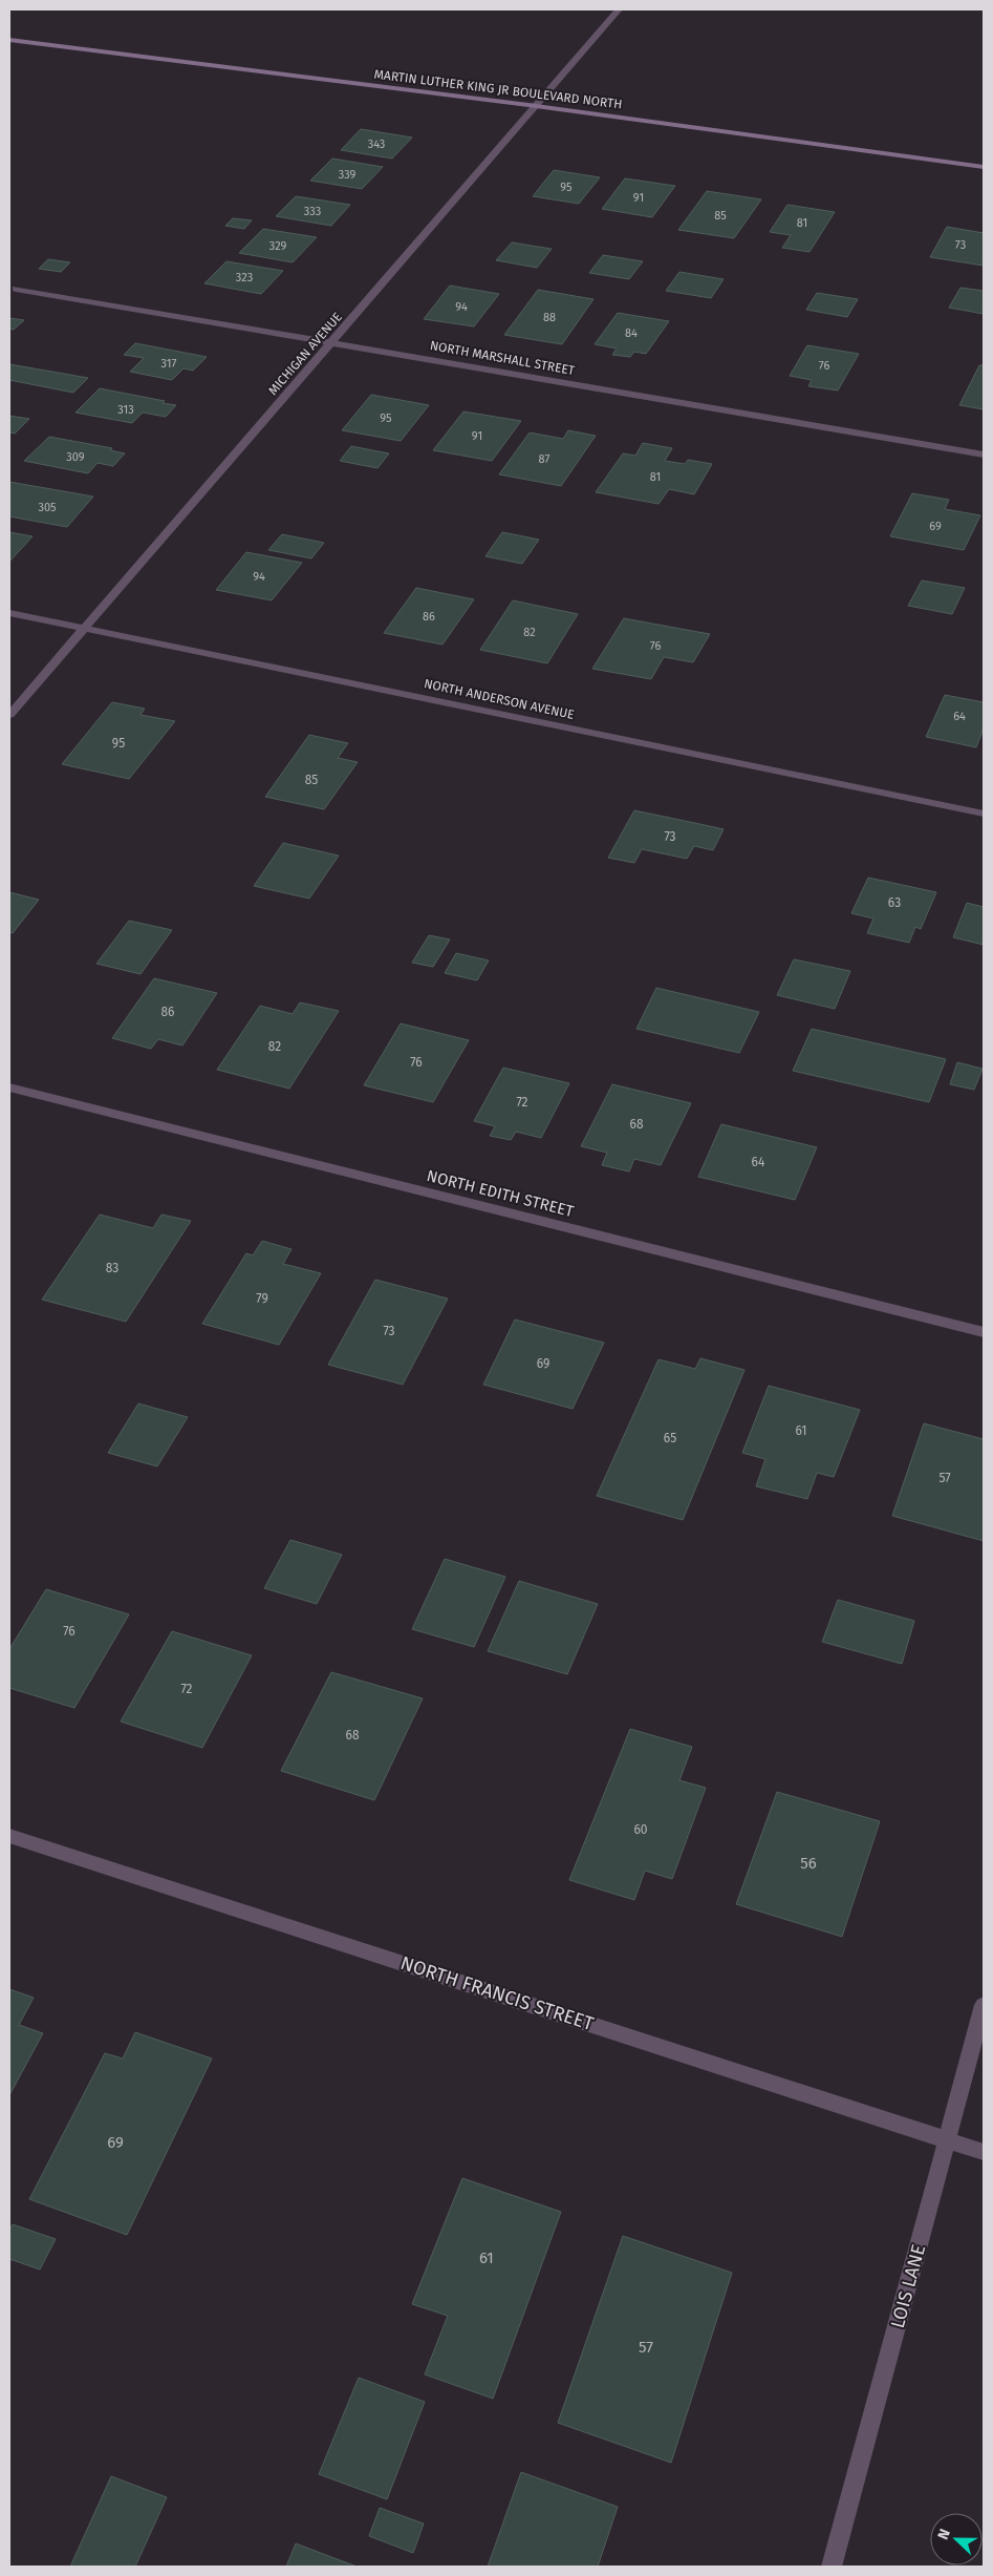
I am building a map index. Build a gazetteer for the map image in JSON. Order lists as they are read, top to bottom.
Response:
{
  "streets": {
    "main road": ["MARTIN LUTHER KING JR BOULEVARD NORTH"],
    "street": [
      "MICHIGAN AVENUE",
      "NORTH MARSHALL STREET",
      "NORTH ANDERSON AVENUE",
      "NORTH EDITH STREET",
      "NORTH FRANCIS STREET",
      "LOIS LANE"
    ]
  },
  "crossings": [
    ["MARTIN LUTHER KING JR BOULEVARD NORTH", "MICHIGAN AVENUE"],
    ["MICHIGAN AVENUE", "NORTH MARSHALL STREET"],
    ["MICHIGAN AVENUE", "NORTH ANDERSON AVENUE"],
    ["NORTH FRANCIS STREET", "LOIS LANE"]
  ],
  "house_numbers": [
    "343",
    "339",
    "95",
    "91",
    "333",
    "85",
    "81",
    "73",
    "329",
    "323",
    "94",
    "88",
    "84",
    "317",
    "76",
    "313",
    "95",
    "91",
    "309",
    "87",
    "81",
    "305",
    "69",
    "94",
    "86",
    "82",
    "76",
    "64",
    "95",
    "85",
    "73",
    "63",
    "86",
    "82",
    "76",
    "72",
    "68",
    "64",
    "83",
    "79",
    "73",
    "69",
    "61",
    "65",
    "57",
    "76",
    "72",
    "68",
    "60",
    "56",
    "69",
    "61",
    "57"
  ],
  "north": "left"
}
